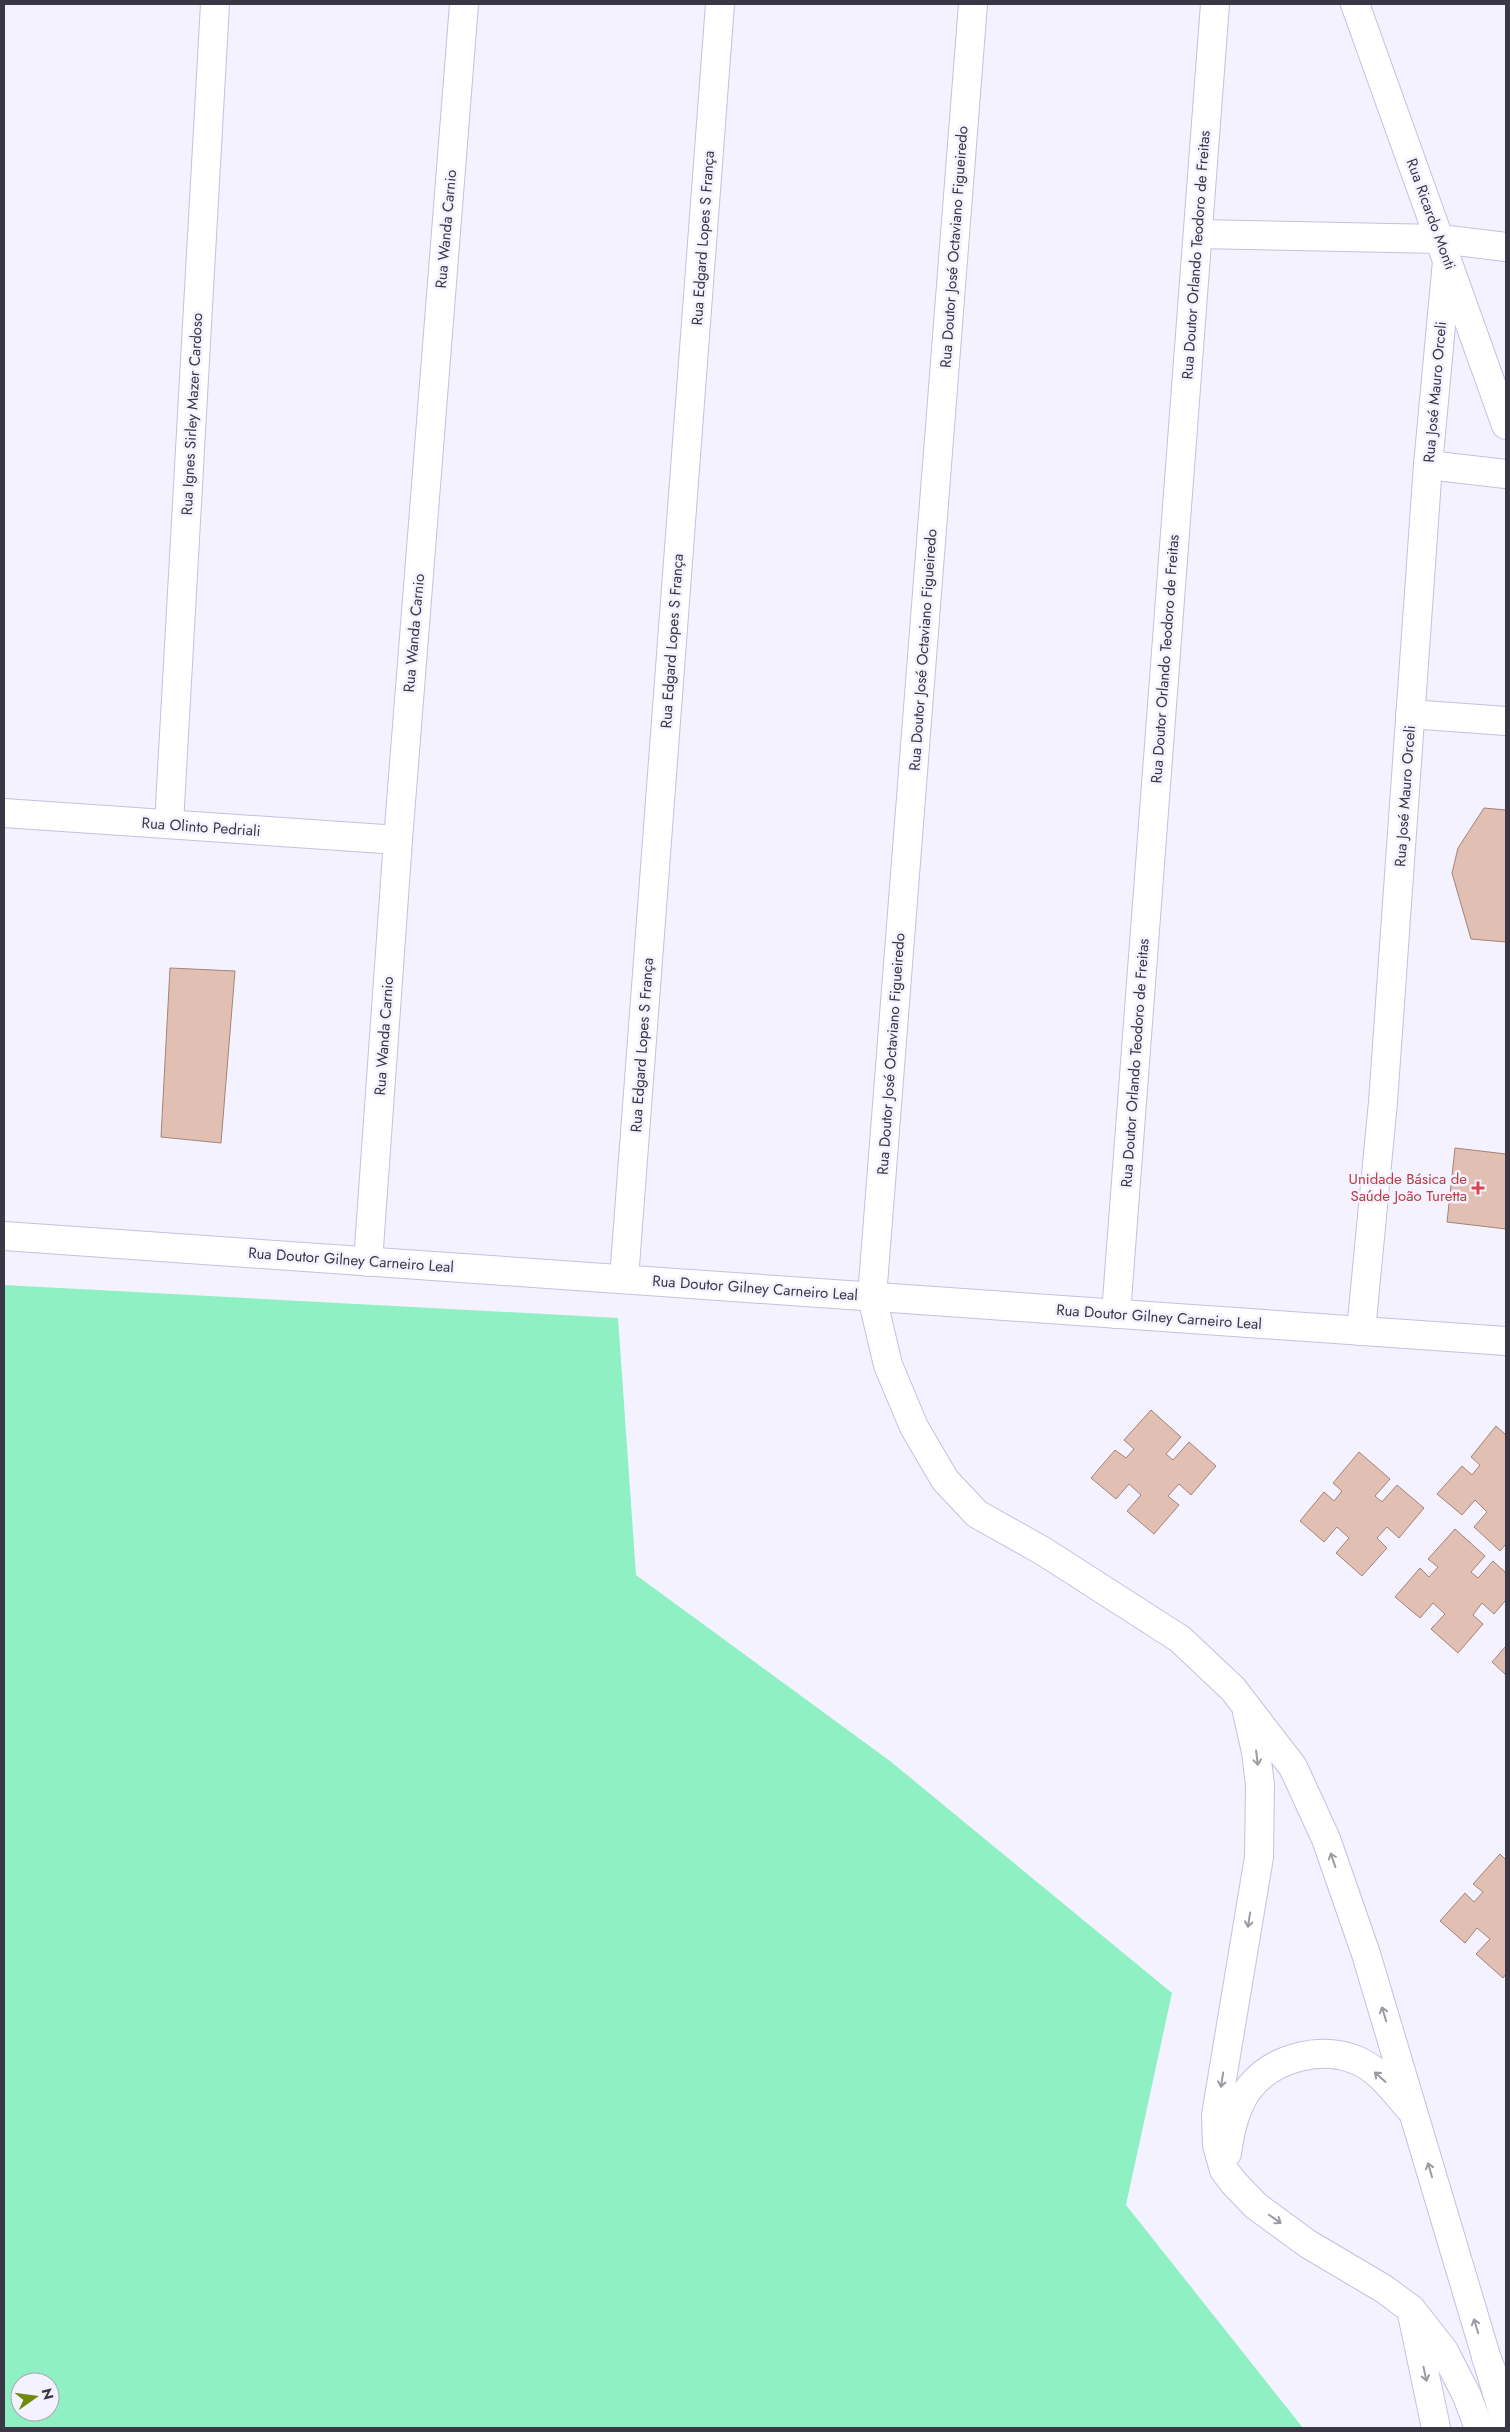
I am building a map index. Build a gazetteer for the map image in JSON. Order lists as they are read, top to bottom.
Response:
{
  "streets": {
    "main road": [
      "Rua Ricardo Monti",
      "Rua Wanda Carnio",
      "Rua Edgard Lopes S França",
      "Rua Doutor José Octaviano Figueiredo",
      "Rua Doutor Orlando Teodoro de Freitas",
      "Rua José Mauro Orceli",
      "Rua Ignes Sirley Mazer Cardoso",
      "Rua Olinto Pedriali",
      "Rua Doutor Gilney Carneiro Leal"
    ]
  },
  "crossings": [
    ["Rua Ricardo Monti", "Rua José Mauro Orceli"],
    ["Rua Wanda Carnio", "Rua Olinto Pedriali"],
    ["Rua Wanda Carnio", "Rua Doutor Gilney Carneiro Leal"],
    ["Rua Edgard Lopes S França", "Rua Doutor Gilney Carneiro Leal"],
    ["Rua Doutor José Octaviano Figueiredo", "Rua Doutor Gilney Carneiro Leal"],
    ["Rua Doutor Orlando Teodoro de Freitas", "Rua Doutor Gilney Carneiro Leal"],
    ["Rua José Mauro Orceli", "Rua Doutor Gilney Carneiro Leal"],
    ["Rua Ignes Sirley Mazer Cardoso", "Rua Olinto Pedriali"]
  ],
  "places": {
    "health": ["Unidade Básica de Saúde João Turetta"]
  },
  "north": "right"
}
